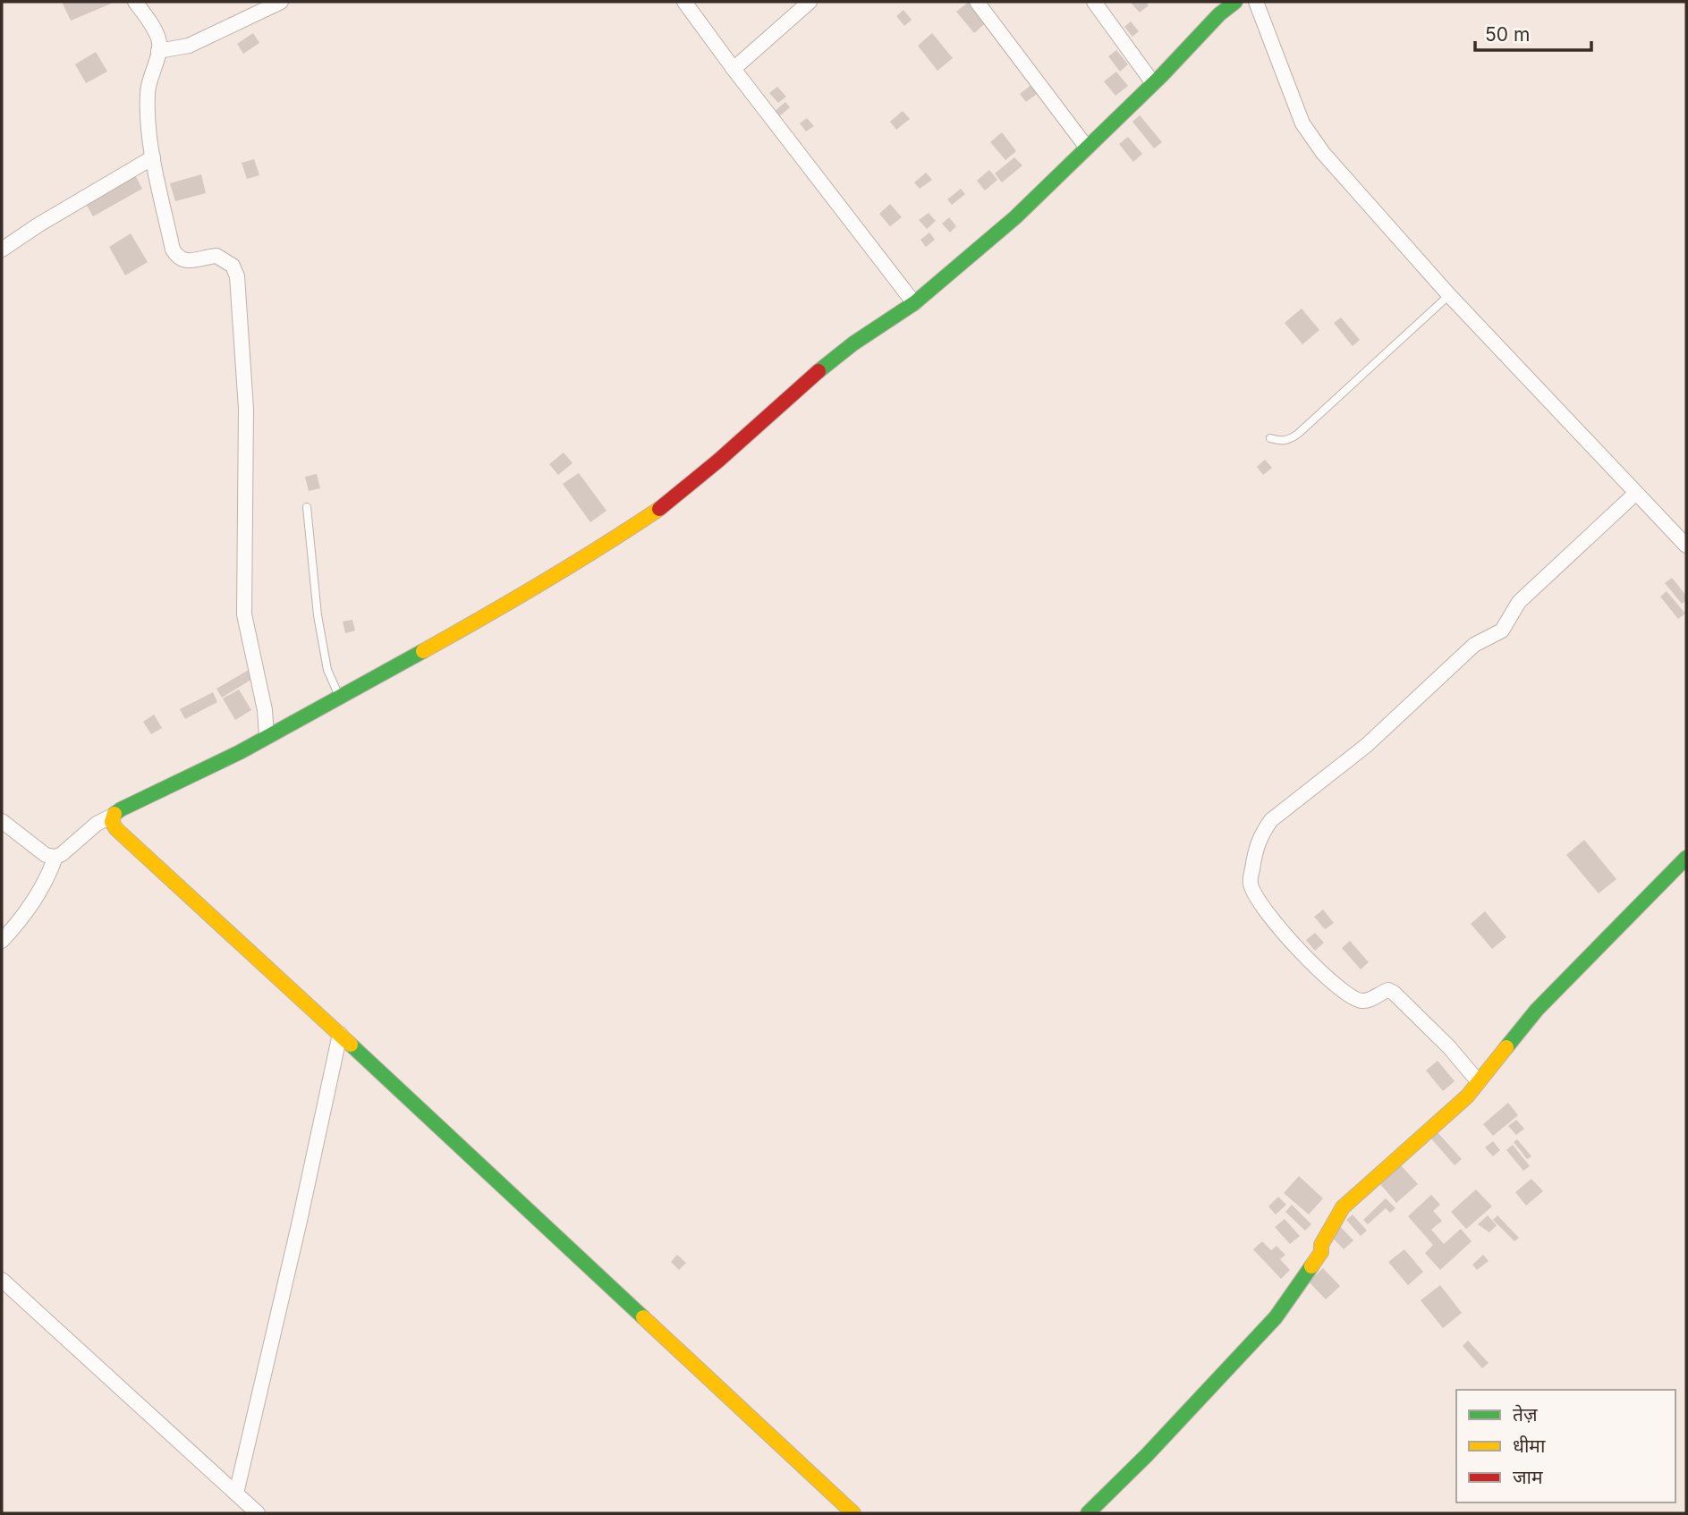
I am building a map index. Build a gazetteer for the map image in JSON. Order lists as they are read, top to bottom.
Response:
{
  "legend": ["तेज़", "धीमा", "जाम"],
  "scale_bar": "50 m"
}
